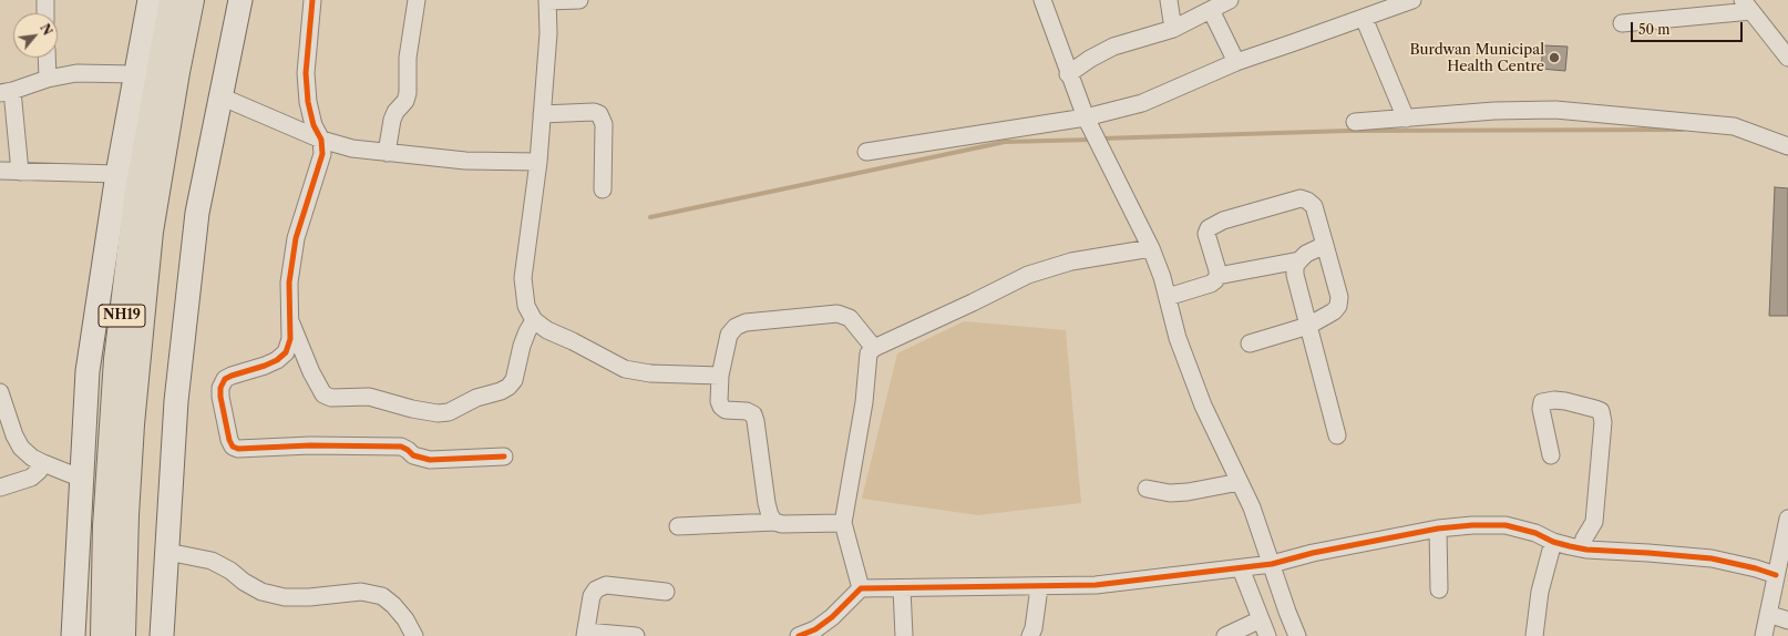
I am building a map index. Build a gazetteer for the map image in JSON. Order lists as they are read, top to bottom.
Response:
{
  "streets": {
    "highway": ["NH19"]
  },
  "places": ["Burdwan Municipal Health Centre"],
  "scale_bar": "50 m",
  "north": "top right"
}
